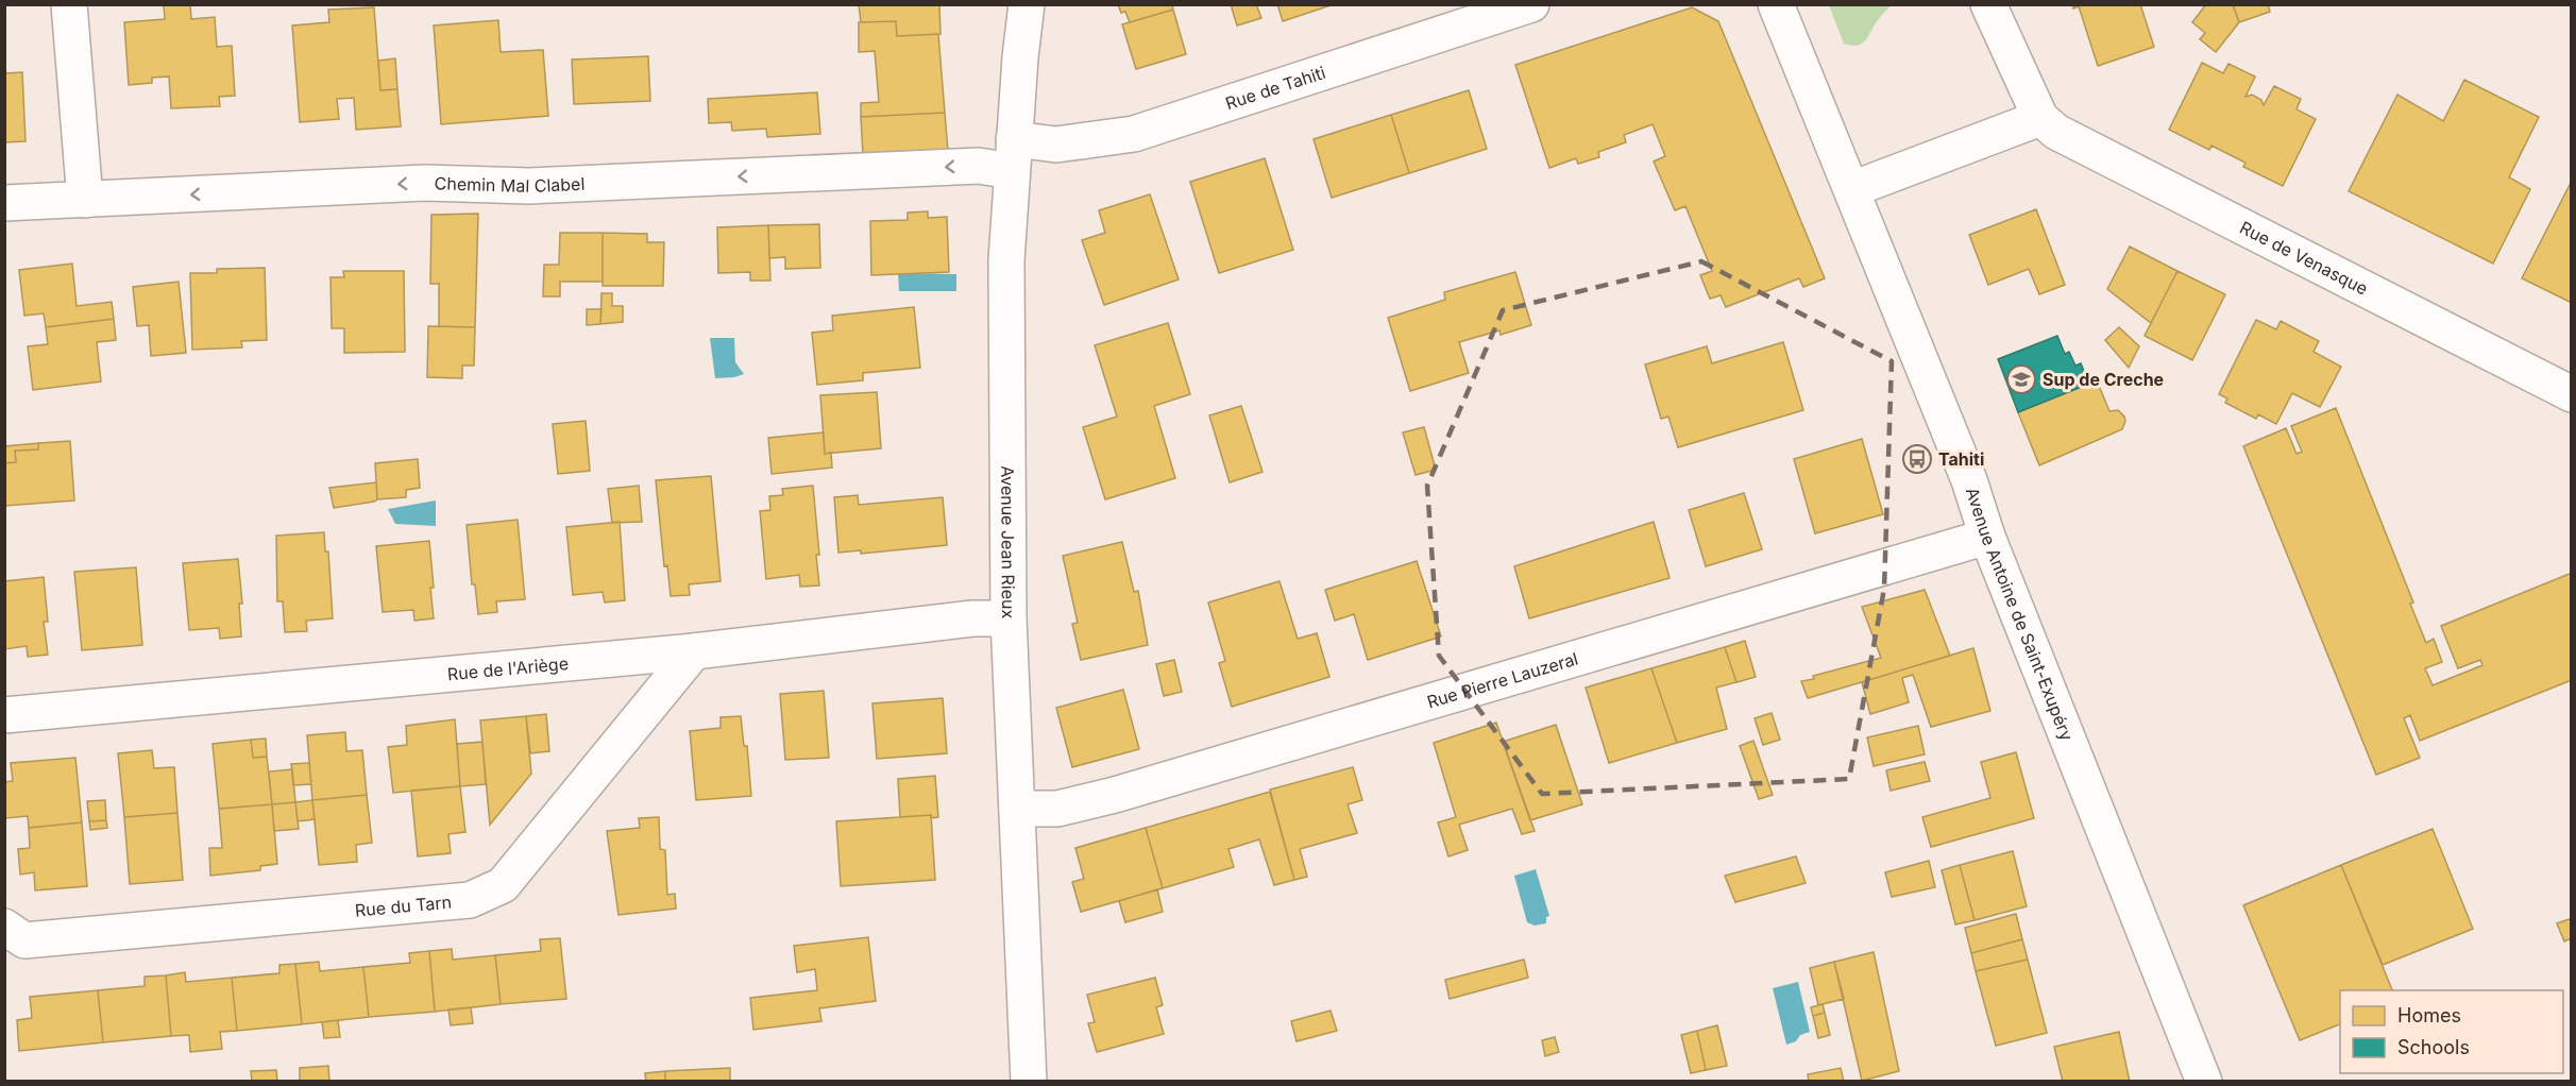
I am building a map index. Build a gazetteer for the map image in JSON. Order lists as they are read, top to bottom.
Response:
{
  "streets": {
    "street": [
      "Rue de Tahiti",
      "Chemin Mal Clabel",
      "Rue de Venasque",
      "Avenue Jean Rieux",
      "Avenue Antoine de Saint-Exupéry",
      "Rue de l'Ariège",
      "Rue Pierre Lauzeral",
      "Rue du Tarn"
    ]
  },
  "crossings": [
    ["Rue de Tahiti", "Chemin Mal Clabel"],
    ["Rue de Tahiti", "Avenue Jean Rieux"],
    ["Chemin Mal Clabel", "Avenue Jean Rieux"],
    ["Avenue Jean Rieux", "Rue de l'Ariège"],
    ["Avenue Jean Rieux", "Rue Pierre Lauzeral"],
    ["Avenue Antoine de Saint-Exupéry", "Rue Pierre Lauzeral"],
    ["Rue de l'Ariège", "Rue du Tarn"]
  ],
  "one_way": ["Chemin Mal Clabel"],
  "places": {
    "school or university": ["Sup de Creche"],
    "bus stop": ["Tahiti"]
  },
  "legend": ["Homes", "Schools"]
}
